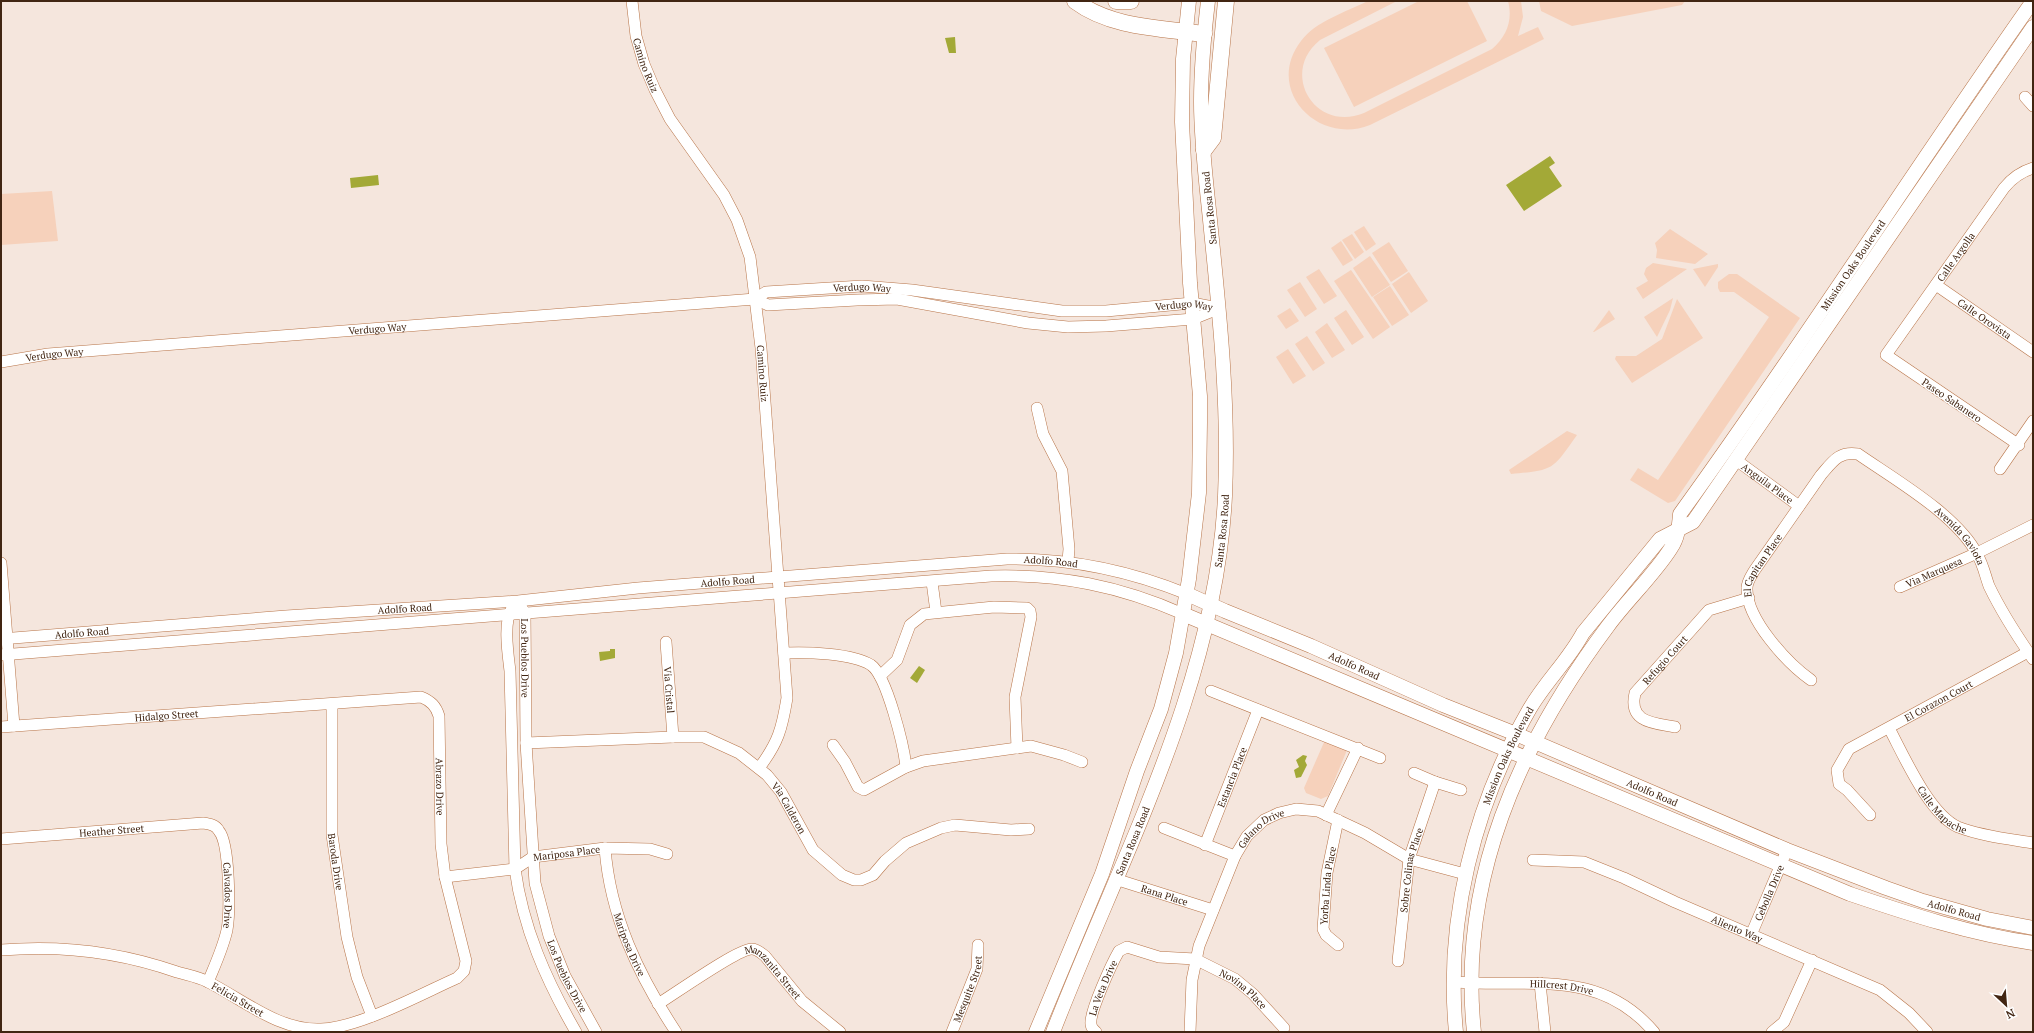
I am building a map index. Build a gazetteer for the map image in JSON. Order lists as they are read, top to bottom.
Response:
{
  "streets": {
    "main road": ["Santa Rosa Road", "Mission Oaks Boulevard", "Adolfo Road"],
    "street": [
      "Camino Ruiz",
      "Calle Argolla",
      "Verdugo Way",
      "Calle Orovista",
      "Paseo Sabanero",
      "Anguila Place",
      "Avenida Gaviota",
      "El Capitan Place",
      "Via Marquesa",
      "Los Pueblos Drive",
      "Refugio Court",
      "Via Cristal",
      "El Corazon Court",
      "Hidalgo Street",
      "Estancia Place",
      "Abrazo Drive",
      "Calle Mapache",
      "Via Calderon",
      "Heather Street",
      "Galano Drive",
      "Mariposa Place",
      "Baroda Drive",
      "Sobre Colinas Place",
      "Yorba Linda Place",
      "Cebolla Drive",
      "Calvados Drive",
      "Rana Place",
      "Aliento Way",
      "Mariposa Drive",
      "Manzanita Street",
      "Hillcrest Drive",
      "La Veta Drive",
      "Mesquite Street",
      "Novina Place",
      "Felicia Street"
    ]
  },
  "crossings": [
    ["Camino Ruiz", "Verdugo Way"],
    ["Camino Ruiz", "Adolfo Road"],
    ["Camino Ruiz", "Via Calderon"],
    ["Santa Rosa Road", "Verdugo Way"],
    ["Santa Rosa Road", "Adolfo Road"],
    ["Santa Rosa Road", "Rana Place"],
    ["Calle Argolla", "Calle Orovista"],
    ["Calle Argolla", "Paseo Sabanero"],
    ["Mission Oaks Boulevard", "Anguila Place"],
    ["Mission Oaks Boulevard", "Adolfo Road"],
    ["Mission Oaks Boulevard", "Galano Drive"],
    ["Mission Oaks Boulevard", "Hillcrest Drive"],
    ["Anguila Place", "El Capitan Place"],
    ["Avenida Gaviota", "El Capitan Place"],
    ["Avenida Gaviota", "Via Marquesa"],
    ["Avenida Gaviota", "El Corazon Court"],
    ["Adolfo Road", "Los Pueblos Drive"],
    ["Adolfo Road", "Cebolla Drive"],
    ["El Capitan Place", "Refugio Court"],
    ["Los Pueblos Drive", "Via Calderon"],
    ["Los Pueblos Drive", "Mariposa Place"],
    ["Via Cristal", "Via Calderon"],
    ["El Corazon Court", "Calle Mapache"],
    ["Hidalgo Street", "Abrazo Drive"],
    ["Hidalgo Street", "Baroda Drive"],
    ["Abrazo Drive", "Mariposa Place"],
    ["Abrazo Drive", "Baroda Drive"],
    ["Abrazo Drive", "Felicia Street"],
    ["Heather Street", "Calvados Drive"],
    ["Galano Drive", "Sobre Colinas Place"],
    ["Galano Drive", "Yorba Linda Place"],
    ["Galano Drive", "Rana Place"],
    ["Galano Drive", "La Veta Drive"],
    ["Galano Drive", "Novina Place"],
    ["Mariposa Place", "Mariposa Drive"],
    ["Baroda Drive", "Felicia Street"],
    ["Cebolla Drive", "Aliento Way"],
    ["Calvados Drive", "Felicia Street"],
    ["Mariposa Drive", "Manzanita Street"],
    ["La Veta Drive", "Novina Place"]
  ],
  "north": "bottom right"
}
